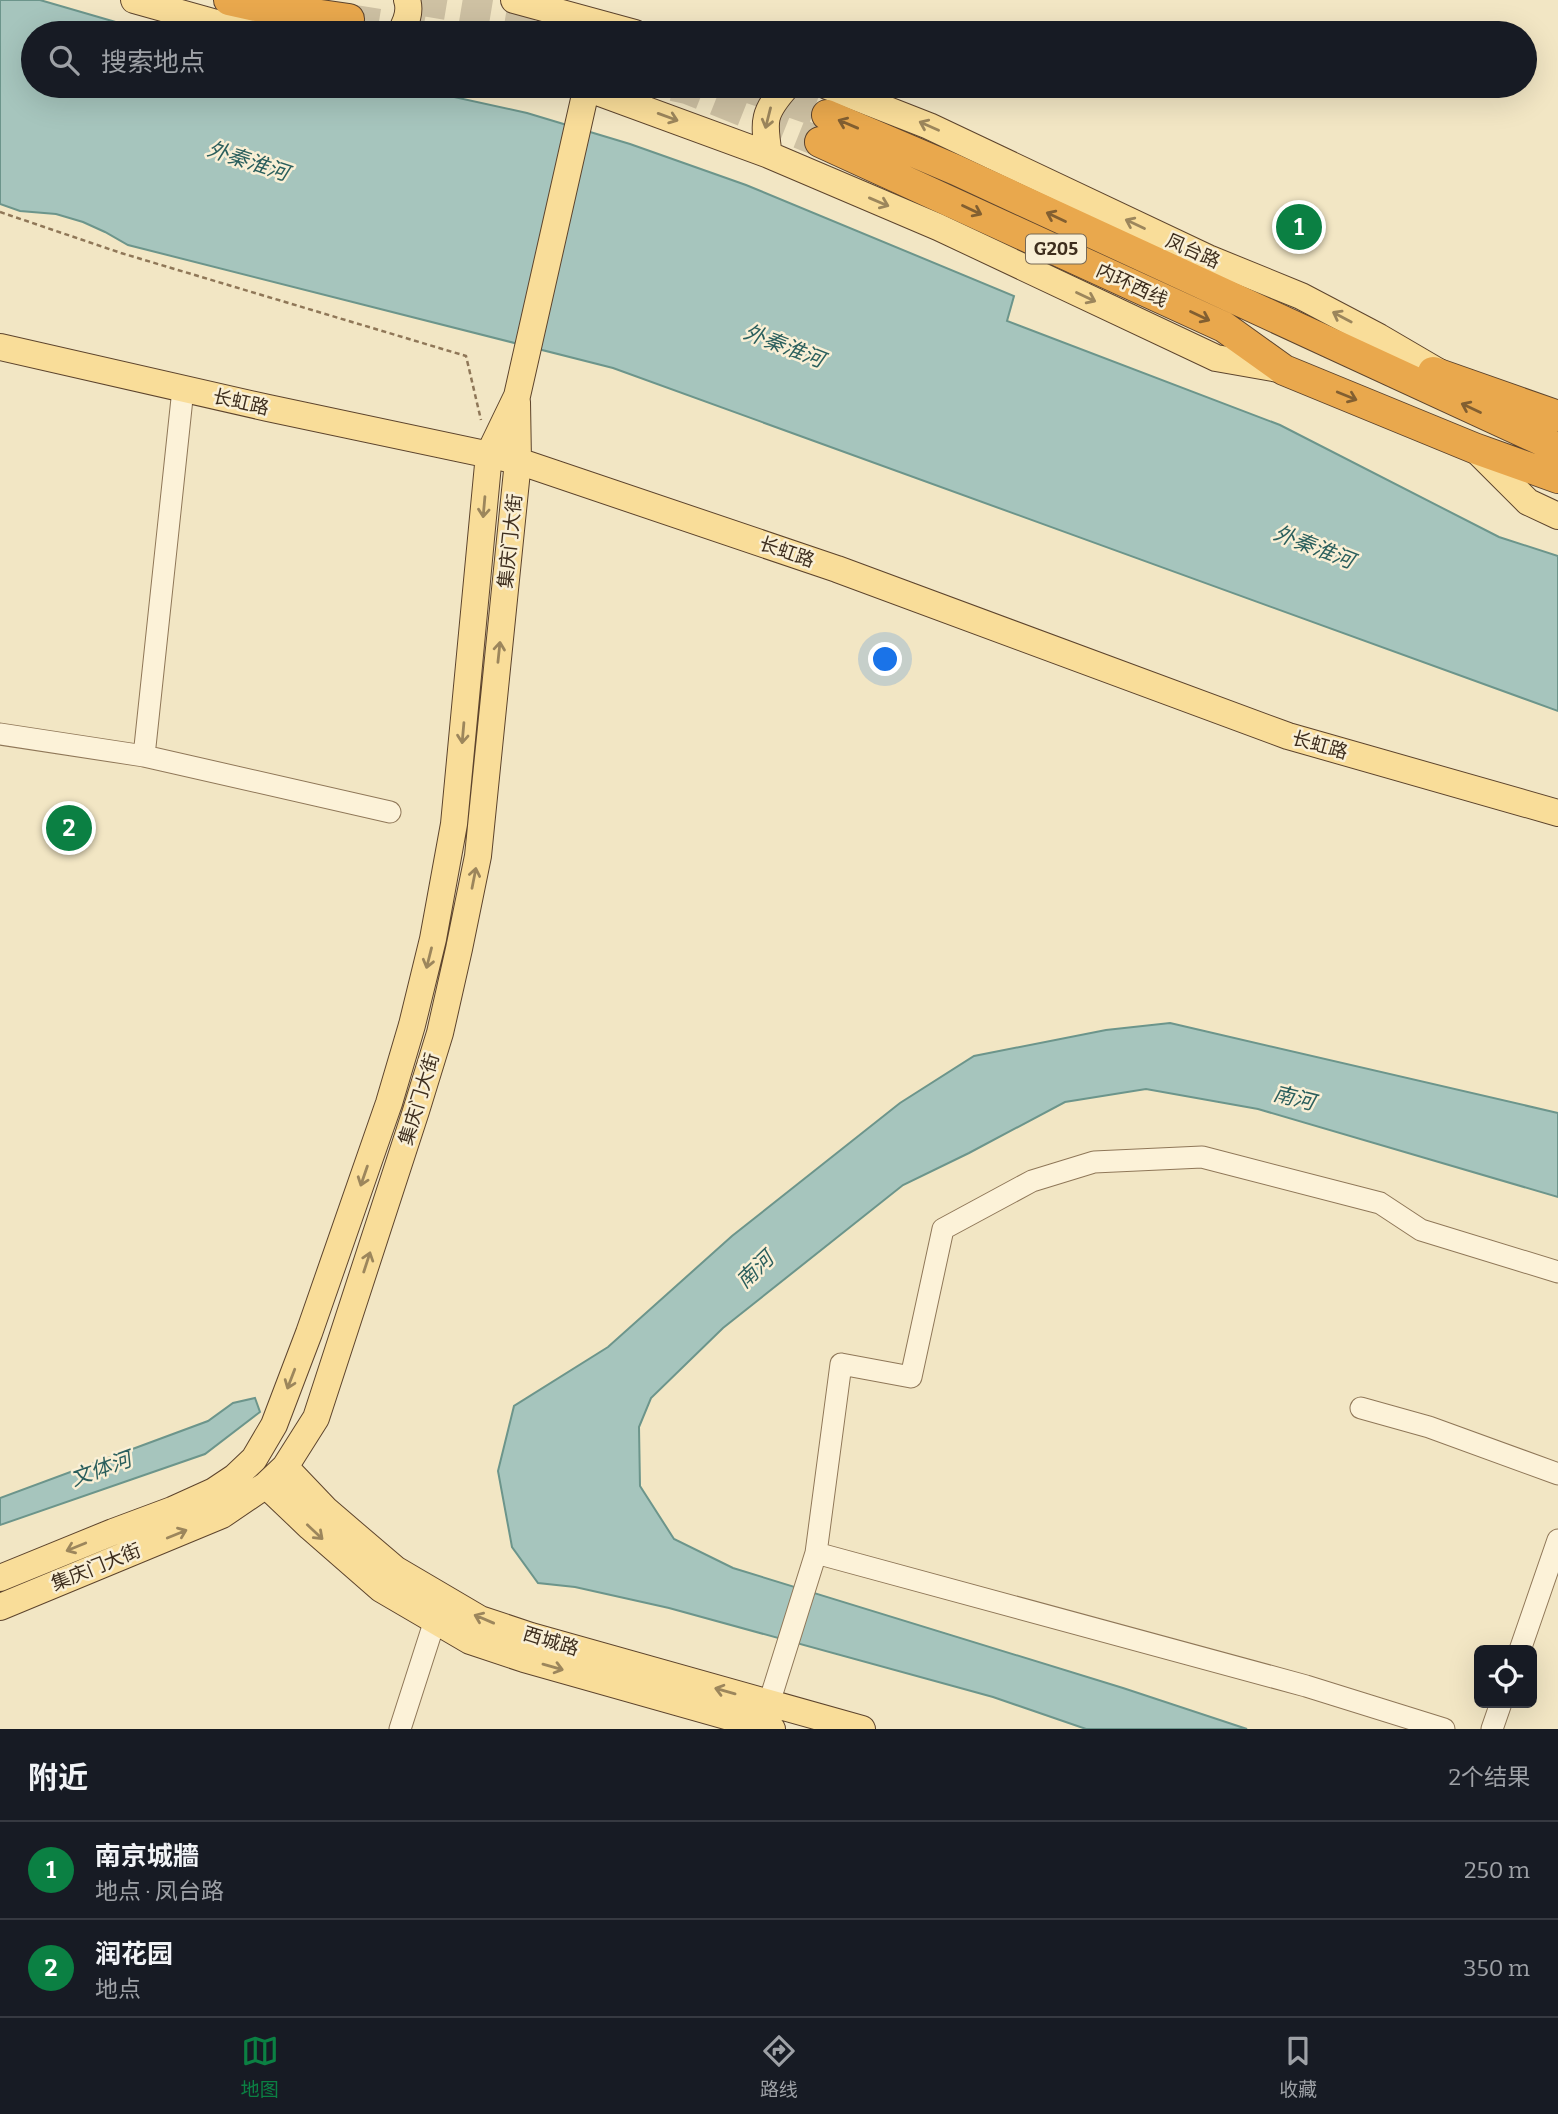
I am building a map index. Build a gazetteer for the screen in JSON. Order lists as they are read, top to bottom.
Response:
{
  "streets": {
    "highway": ["G205", "凤台路", "内环西线"],
    "main road": ["长虹路", "集庆门大街", "西城路"]
  },
  "crossings": [
    ["凤台路", "内环西线"],
    ["长虹路", "集庆门大街"],
    ["集庆门大街", "西城路"]
  ],
  "water": ["外秦淮河", "南河", "文体河"],
  "page": {
    "search": "搜索地点",
    "pins": ["1", "2"],
    "heading": ["附近", "2个结果"],
    "list": [
      {
        "mark": "1",
        "name": "南京城牆",
        "note": "地点 · 凤台路",
        "value": "250 m"
      },
      {
        "mark": "2",
        "name": "润花园",
        "note": "地点",
        "value": "350 m"
      }
    ],
    "nav": ["地图", "路线", "收藏"]
  }
}
